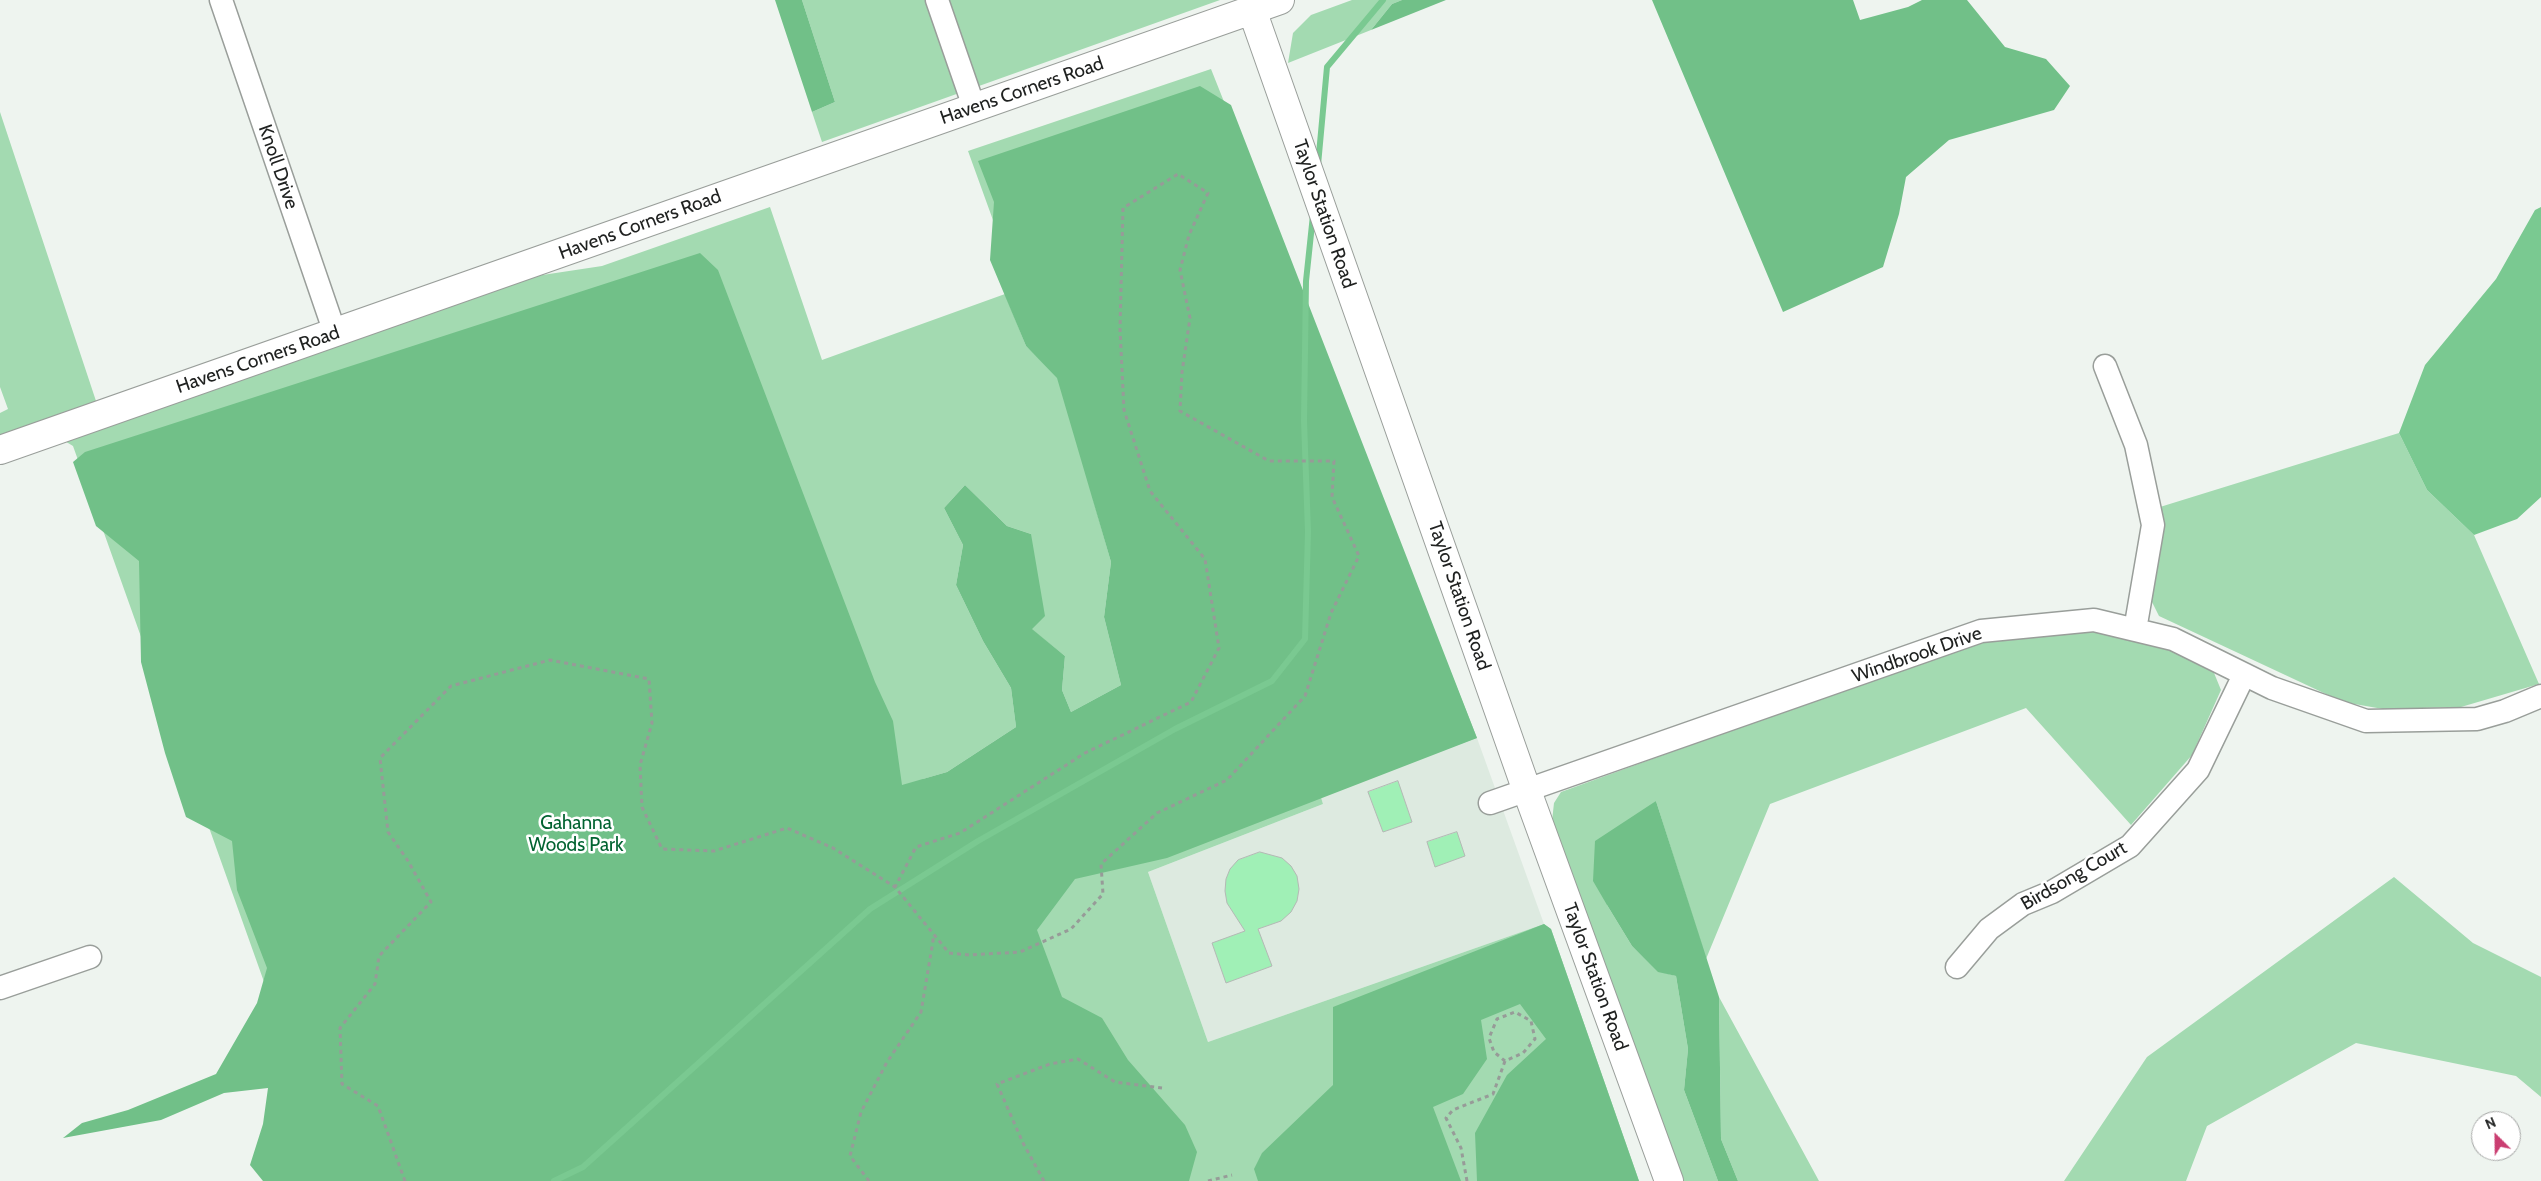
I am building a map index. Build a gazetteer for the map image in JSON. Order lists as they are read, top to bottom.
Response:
{
  "streets": {
    "main road": ["Havens Corners Road", "Taylor Station Road"],
    "street": ["Knoll Drive", "Windbrook Drive", "Birdsong Court"]
  },
  "crossings": [
    ["Havens Corners Road", "Knoll Drive"],
    ["Havens Corners Road", "Taylor Station Road"],
    ["Taylor Station Road", "Windbrook Drive"],
    ["Windbrook Drive", "Birdsong Court"]
  ],
  "parks": ["Gahanna Woods Park"],
  "north": "top left"
}
